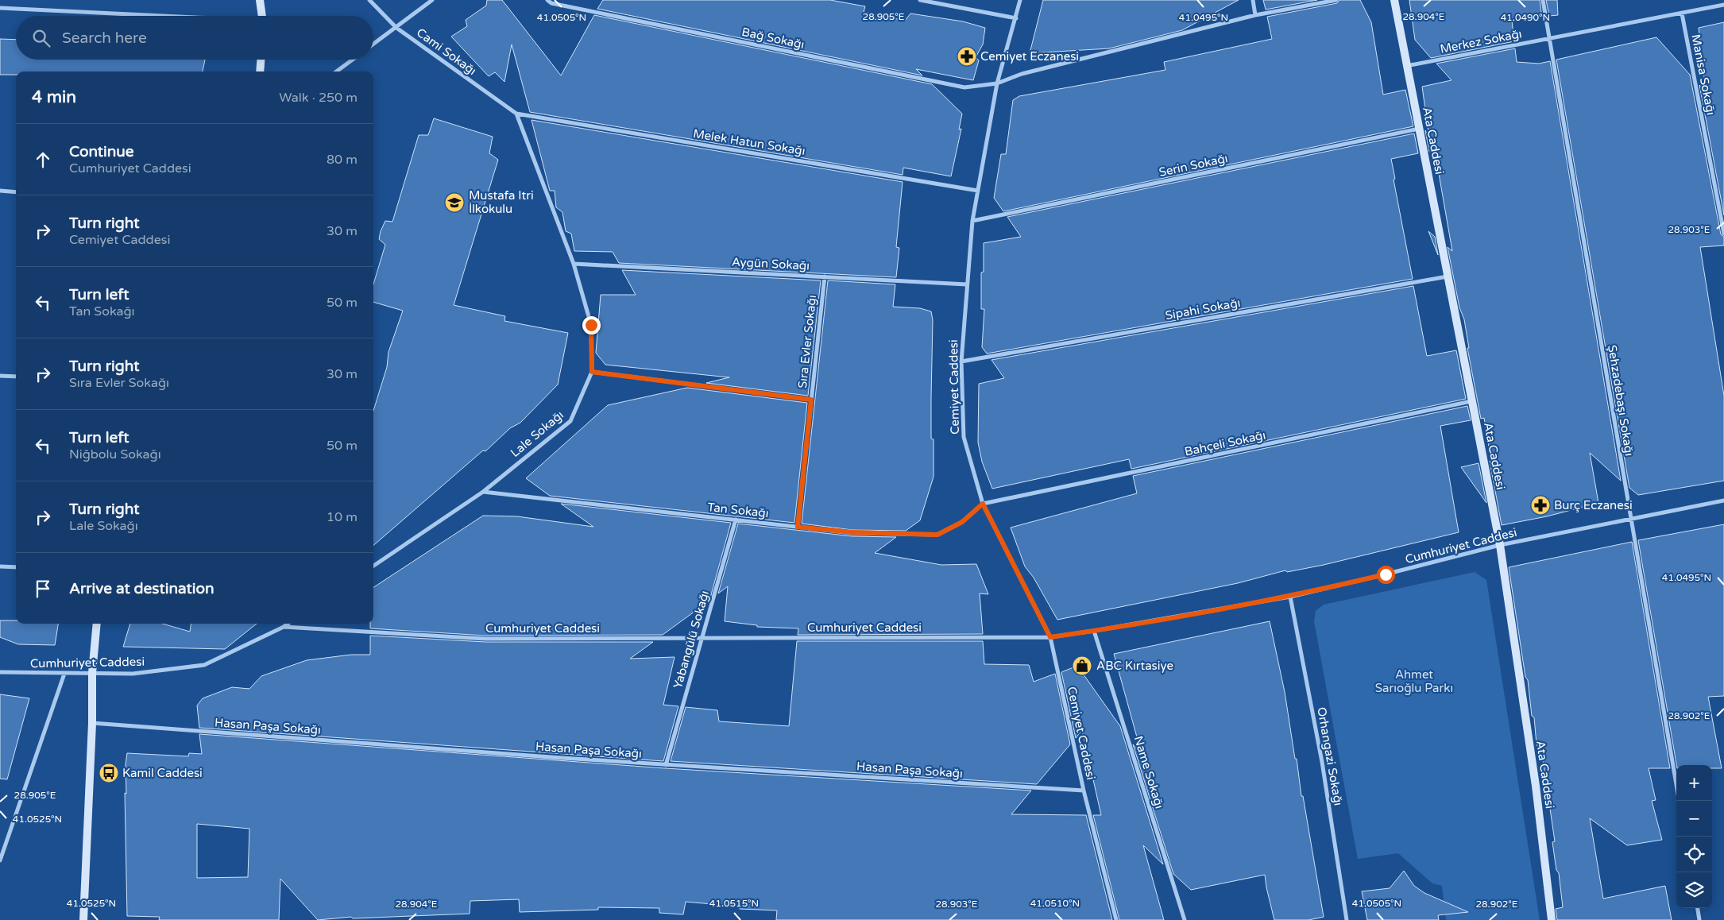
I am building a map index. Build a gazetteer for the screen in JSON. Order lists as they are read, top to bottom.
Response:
{
  "streets": {
    "street": [
      "Bağ Sokağı",
      "Merkez Sokağı",
      "Cami Sokağı",
      "Manisa Sokağı",
      "Ata Caddesi",
      "Melek Hatun Sokağı",
      "Serin Sokağı",
      "Aygün Sokağı",
      "Sipahi Sokağı",
      "Sıra Evler Sokağı",
      "Cemiyet Caddesi",
      "Şehzadebaşı Sokağı",
      "Lale Sokağı",
      "Bahçeli Sokağı",
      "Tan Sokağı",
      "Cumhuriyet Caddesi",
      "Yabangülü Sokağı",
      "Hasan Paşa Sokağı",
      "Orhangazi Sokağı",
      "Name Sokağı"
    ]
  },
  "crossings": [
    ["Bağ Sokağı", "Cemiyet Caddesi"],
    ["Merkez Sokağı", "Manisa Sokağı"],
    ["Merkez Sokağı", "Ata Caddesi"],
    ["Merkez Sokağı", "Şehzadebaşı Sokağı"],
    ["Cami Sokağı", "Melek Hatun Sokağı"],
    ["Cami Sokağı", "Lale Sokağı"],
    ["Ata Caddesi", "Serin Sokağı"],
    ["Ata Caddesi", "Sipahi Sokağı"],
    ["Ata Caddesi", "Bahçeli Sokağı"],
    ["Ata Caddesi", "Cumhuriyet Caddesi"],
    ["Melek Hatun Sokağı", "Cemiyet Caddesi"],
    ["Melek Hatun Sokağı", "Lale Sokağı"],
    ["Serin Sokağı", "Cemiyet Caddesi"],
    ["Aygün Sokağı", "Sıra Evler Sokağı"],
    ["Aygün Sokağı", "Cemiyet Caddesi"],
    ["Aygün Sokağı", "Lale Sokağı"],
    ["Sipahi Sokağı", "Cemiyet Caddesi"],
    ["Sıra Evler Sokağı", "Tan Sokağı"],
    ["Cemiyet Caddesi", "Bahçeli Sokağı"],
    ["Cemiyet Caddesi", "Tan Sokağı"],
    ["Cemiyet Caddesi", "Cumhuriyet Caddesi"],
    ["Cemiyet Caddesi", "Hasan Paşa Sokağı"],
    ["Şehzadebaşı Sokağı", "Cumhuriyet Caddesi"],
    ["Lale Sokağı", "Tan Sokağı"],
    ["Bahçeli Sokağı", "Tan Sokağı"],
    ["Tan Sokağı", "Yabangülü Sokağı"],
    ["Cumhuriyet Caddesi", "Yabangülü Sokağı"],
    ["Cumhuriyet Caddesi", "Orhangazi Sokağı"],
    ["Cumhuriyet Caddesi", "Name Sokağı"],
    ["Yabangülü Sokağı", "Hasan Paşa Sokağı"]
  ],
  "parks": ["Ahmet Sarıoğlu Parkı"],
  "places": {
    "pharmacy": ["Cemiyet Eczanesi", "Burç Eczanesi"],
    "school or university": ["Mustafa Itri İlkokulu"],
    "shop": ["ABC Kırtasiye"],
    "bus stop": ["Kamil Caddesi"]
  },
  "page": {
    "search": "Search here",
    "heading": ["4 min", "Walk · 250 m"],
    "list": [
      ["Continue", "Cumhuriyet Caddesi", "80 m"],
      ["Turn right", "Cemiyet Caddesi", "30 m"],
      ["Turn left", "Tan Sokağı", "50 m"],
      ["Turn right", "Sıra Evler Sokağı", "30 m"],
      ["Turn left", "Niğbolu Sokağı", "50 m"],
      ["Turn right", "Lale Sokağı", "10 m"],
      "Arrive at destination"
    ],
    "map_buttons": ["+", "−"]
  },
  "coordinates": [
    "28.905°E",
    "28.904°E",
    "41.0505°N",
    "41.0495°N",
    "41.0490°N",
    "28.903°E",
    "28.902°E",
    "41.0525°N",
    "41.0515°N",
    "41.0510°N"
  ]
}
